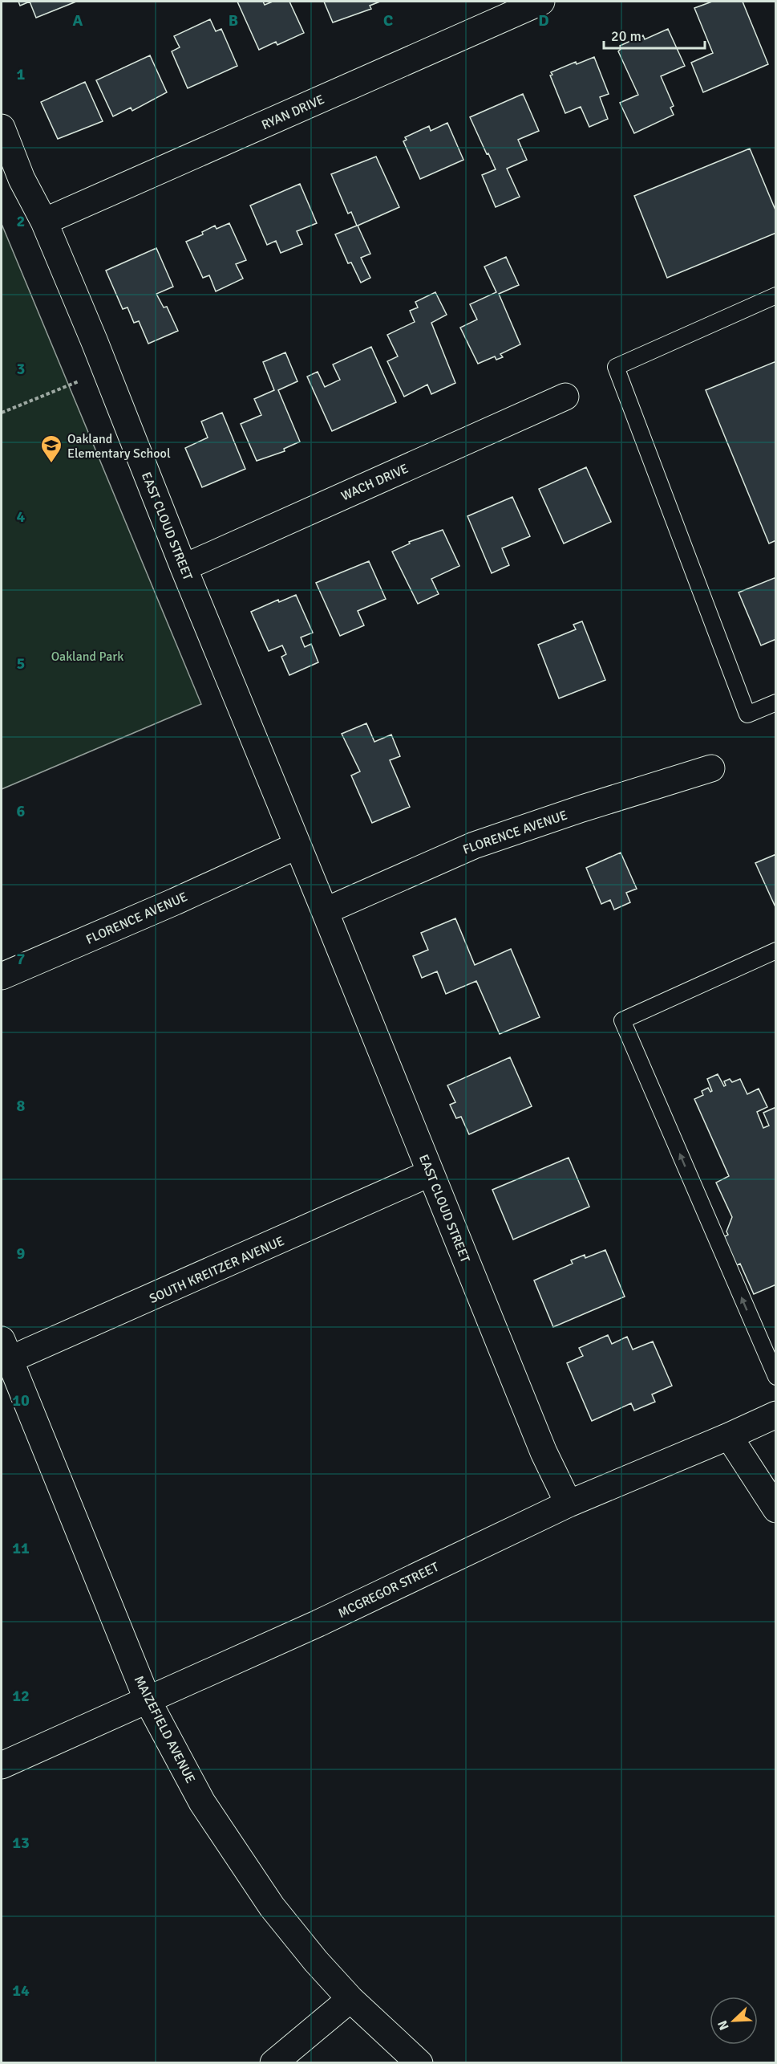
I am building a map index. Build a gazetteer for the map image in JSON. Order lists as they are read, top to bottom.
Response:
{
  "streets": {
    "street": [
      "RYAN DRIVE",
      "WACH DRIVE",
      "EAST CLOUD STREET",
      "FLORENCE AVENUE",
      "SOUTH KREITZER AVENUE",
      "MCGREGOR STREET",
      "MAIZEFIELD AVENUE"
    ]
  },
  "crossings": [
    ["RYAN DRIVE", "EAST CLOUD STREET"],
    ["WACH DRIVE", "EAST CLOUD STREET"],
    ["EAST CLOUD STREET", "FLORENCE AVENUE"],
    ["EAST CLOUD STREET", "SOUTH KREITZER AVENUE"],
    ["EAST CLOUD STREET", "MCGREGOR STREET"],
    ["SOUTH KREITZER AVENUE", "MAIZEFIELD AVENUE"],
    ["MCGREGOR STREET", "MAIZEFIELD AVENUE"]
  ],
  "parks": ["Oakland Park"],
  "places": {
    "school or university": ["Oakland Elementary School"]
  },
  "scale_bar": "20 m",
  "north": "bottom left",
  "grid": {
    "columns": [
      "A",
      "B",
      "C",
      "D"
    ],
    "rows": [
      "1",
      "2",
      "3",
      "4",
      "5",
      "6",
      "7",
      "8",
      "9",
      "10",
      "11",
      "12",
      "13",
      "14"
    ]
  }
}
